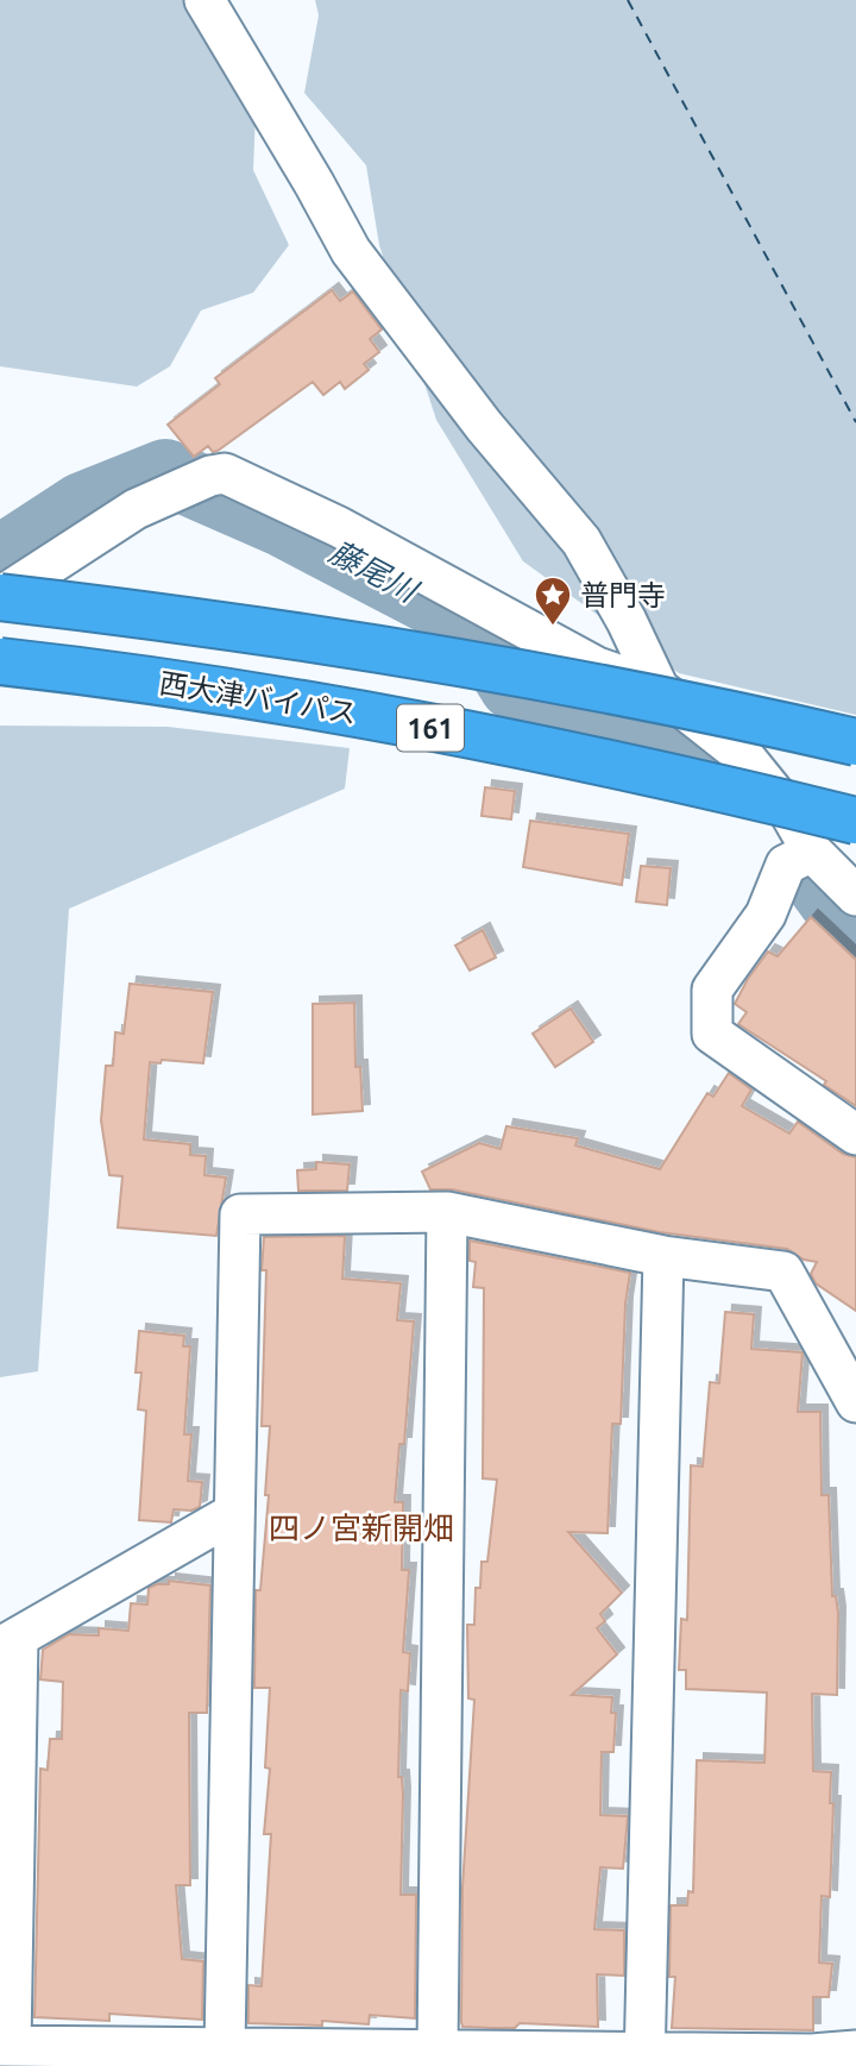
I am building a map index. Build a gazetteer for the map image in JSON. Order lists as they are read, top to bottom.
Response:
{
  "streets": {
    "highway": ["西大津バイパス", "161"]
  },
  "districts": ["四ノ宮新開畑"],
  "water": ["藤尾川"],
  "places": {
    "place": ["普門寺"]
  }
}
